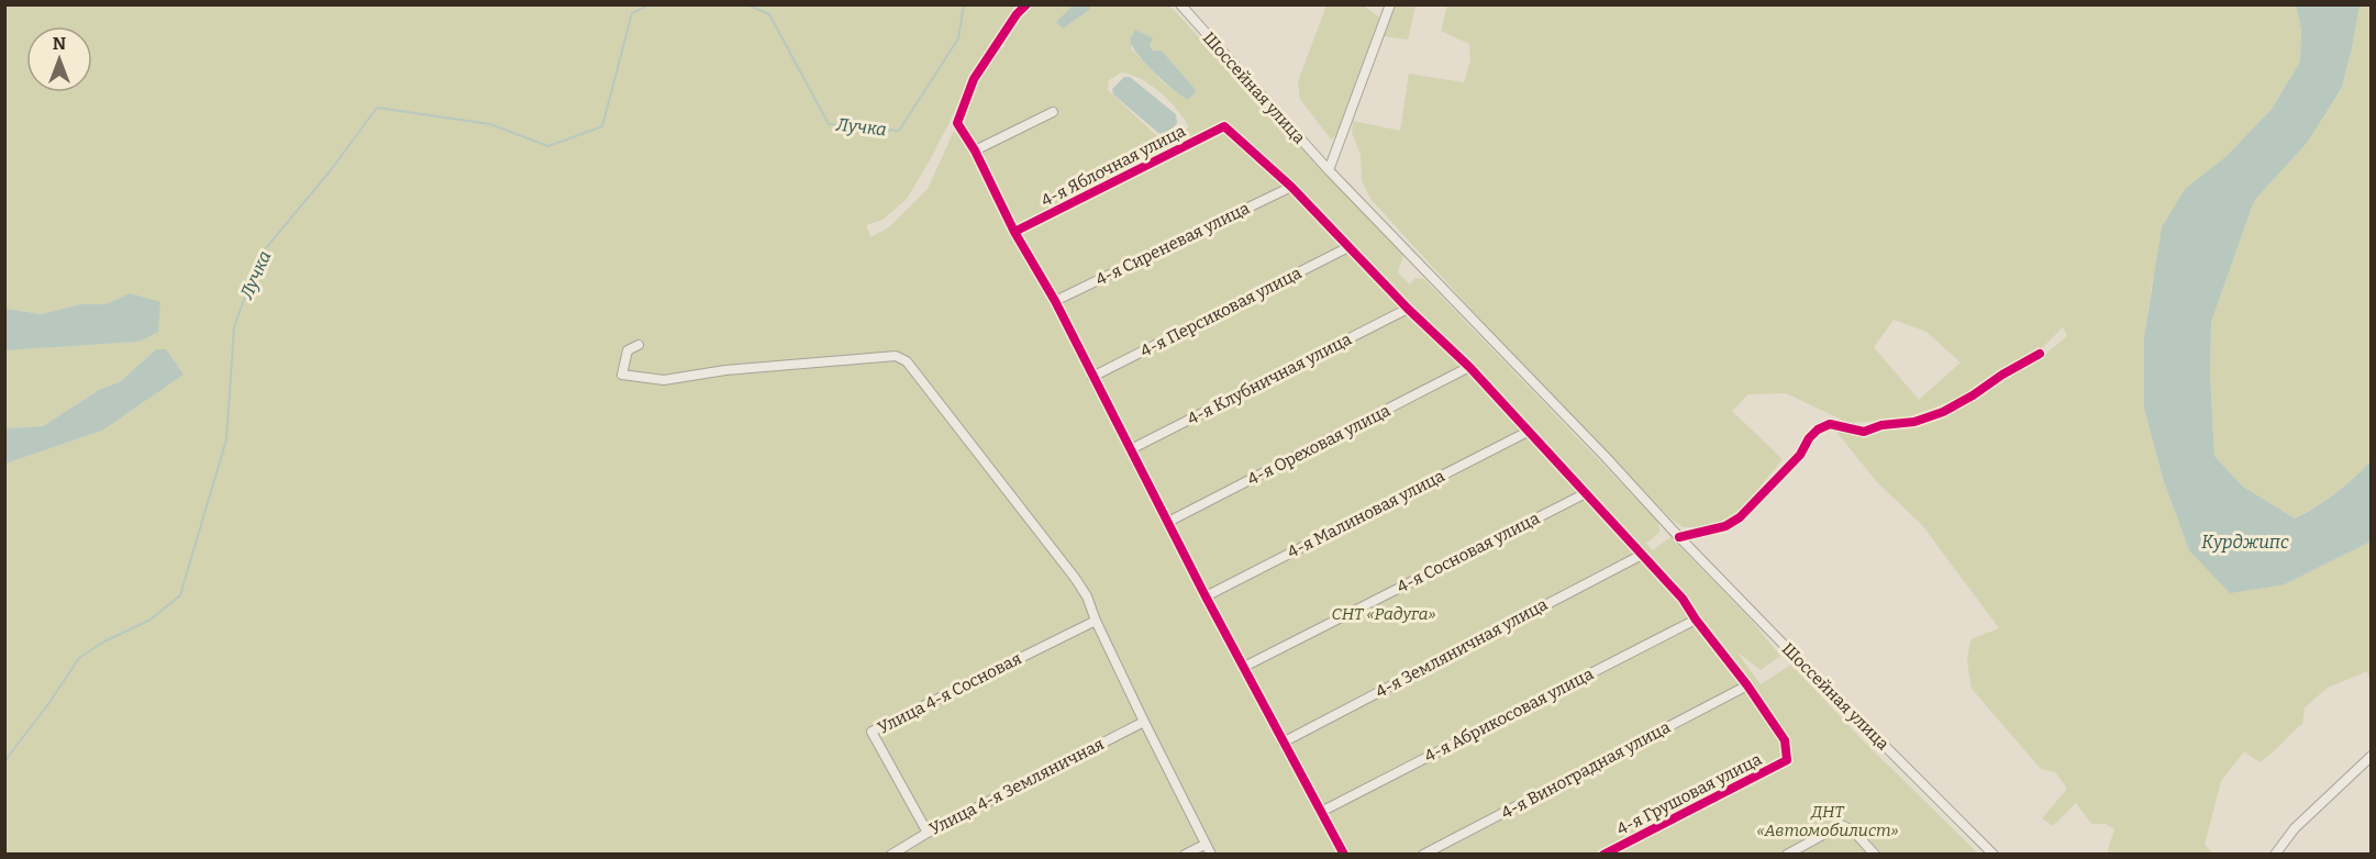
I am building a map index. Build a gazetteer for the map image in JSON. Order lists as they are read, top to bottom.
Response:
{
  "streets": {
    "street": [
      "Шоссейная улица",
      "4-я Яблочная улица",
      "4-я Сиреневая улица",
      "4-я Персиковая улица",
      "4-я Клубничная улица",
      "4-я Ореховая улица",
      "4-я Малиновая улица",
      "4-я Сосновая улица",
      "4-я Земляничная улица",
      "Улица 4-я Сосновая",
      "4-я Абрикосовая улица",
      "4-я Виноградная улица",
      "Улица 4-я Земляничная",
      "4-я Грушовая улица"
    ]
  },
  "crossings": [
    ["4-я Яблочная улица", "4-я Сиреневая улица"],
    ["Улица 4-я Сосновая", "Улица 4-я Земляничная"],
    ["4-я Виноградная улица", "4-я Грушовая улица"]
  ],
  "water": ["Лучка", "Курджипс"],
  "parks": ["СНТ «Радуга»", "ДНТ «Автомобилист»"],
  "north": "top"
}
